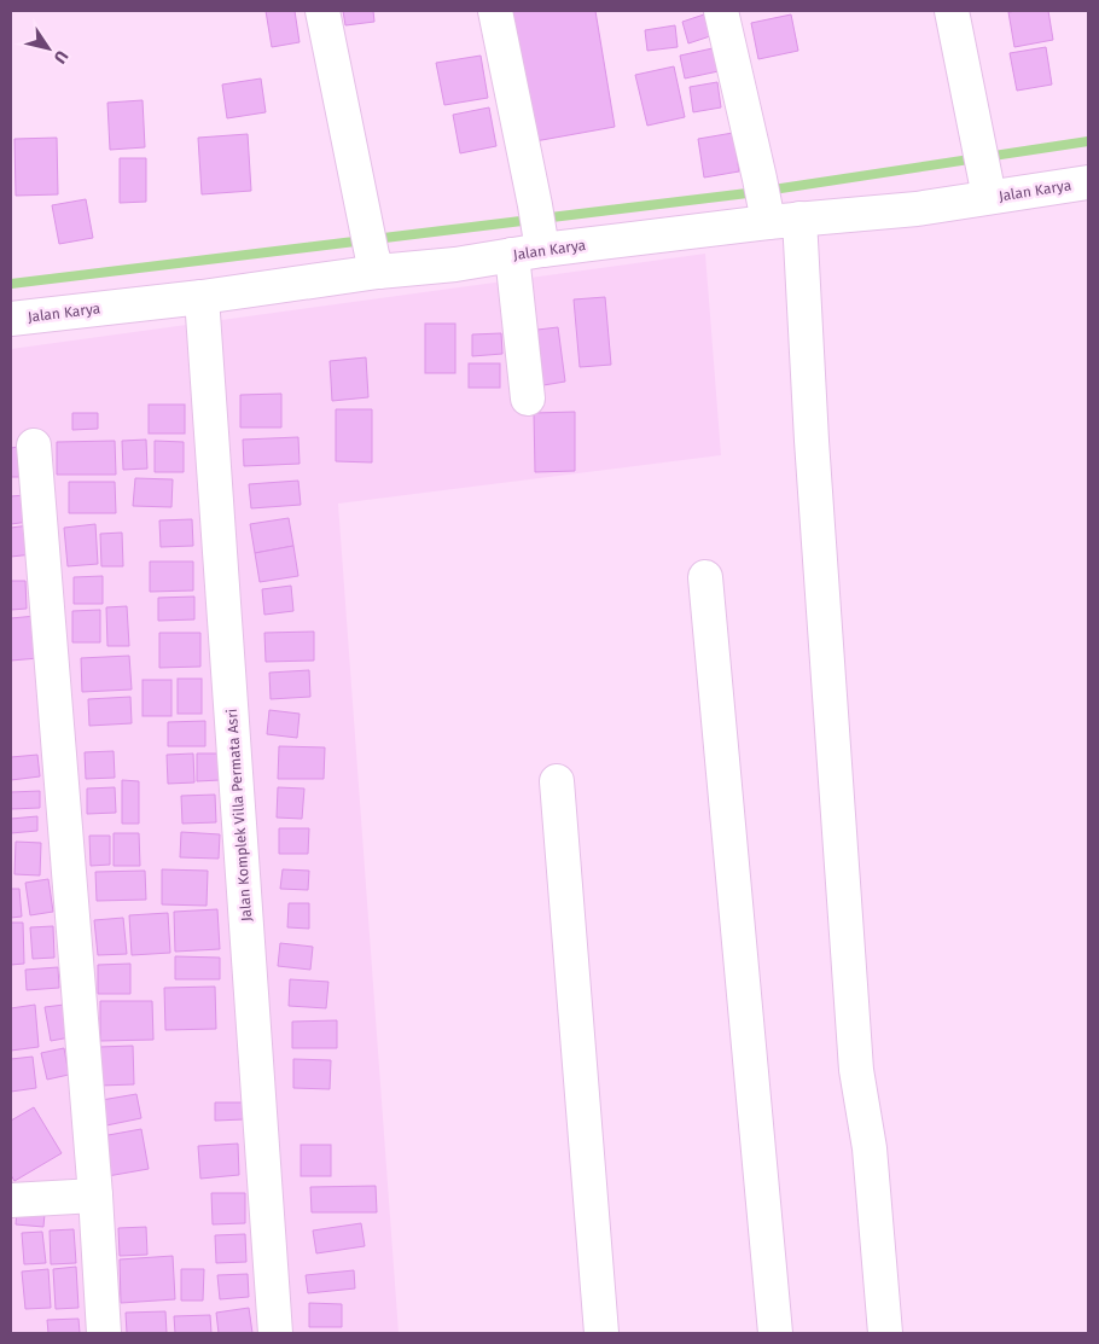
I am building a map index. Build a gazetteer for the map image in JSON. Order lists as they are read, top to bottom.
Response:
{
  "streets": {
    "street": ["Jalan Karya", "Jalan Komplek Villa Permata Asri"]
  },
  "crossings": [
    ["Jalan Karya", "Jalan Komplek Villa Permata Asri"]
  ],
  "north": "bottom right"
}
